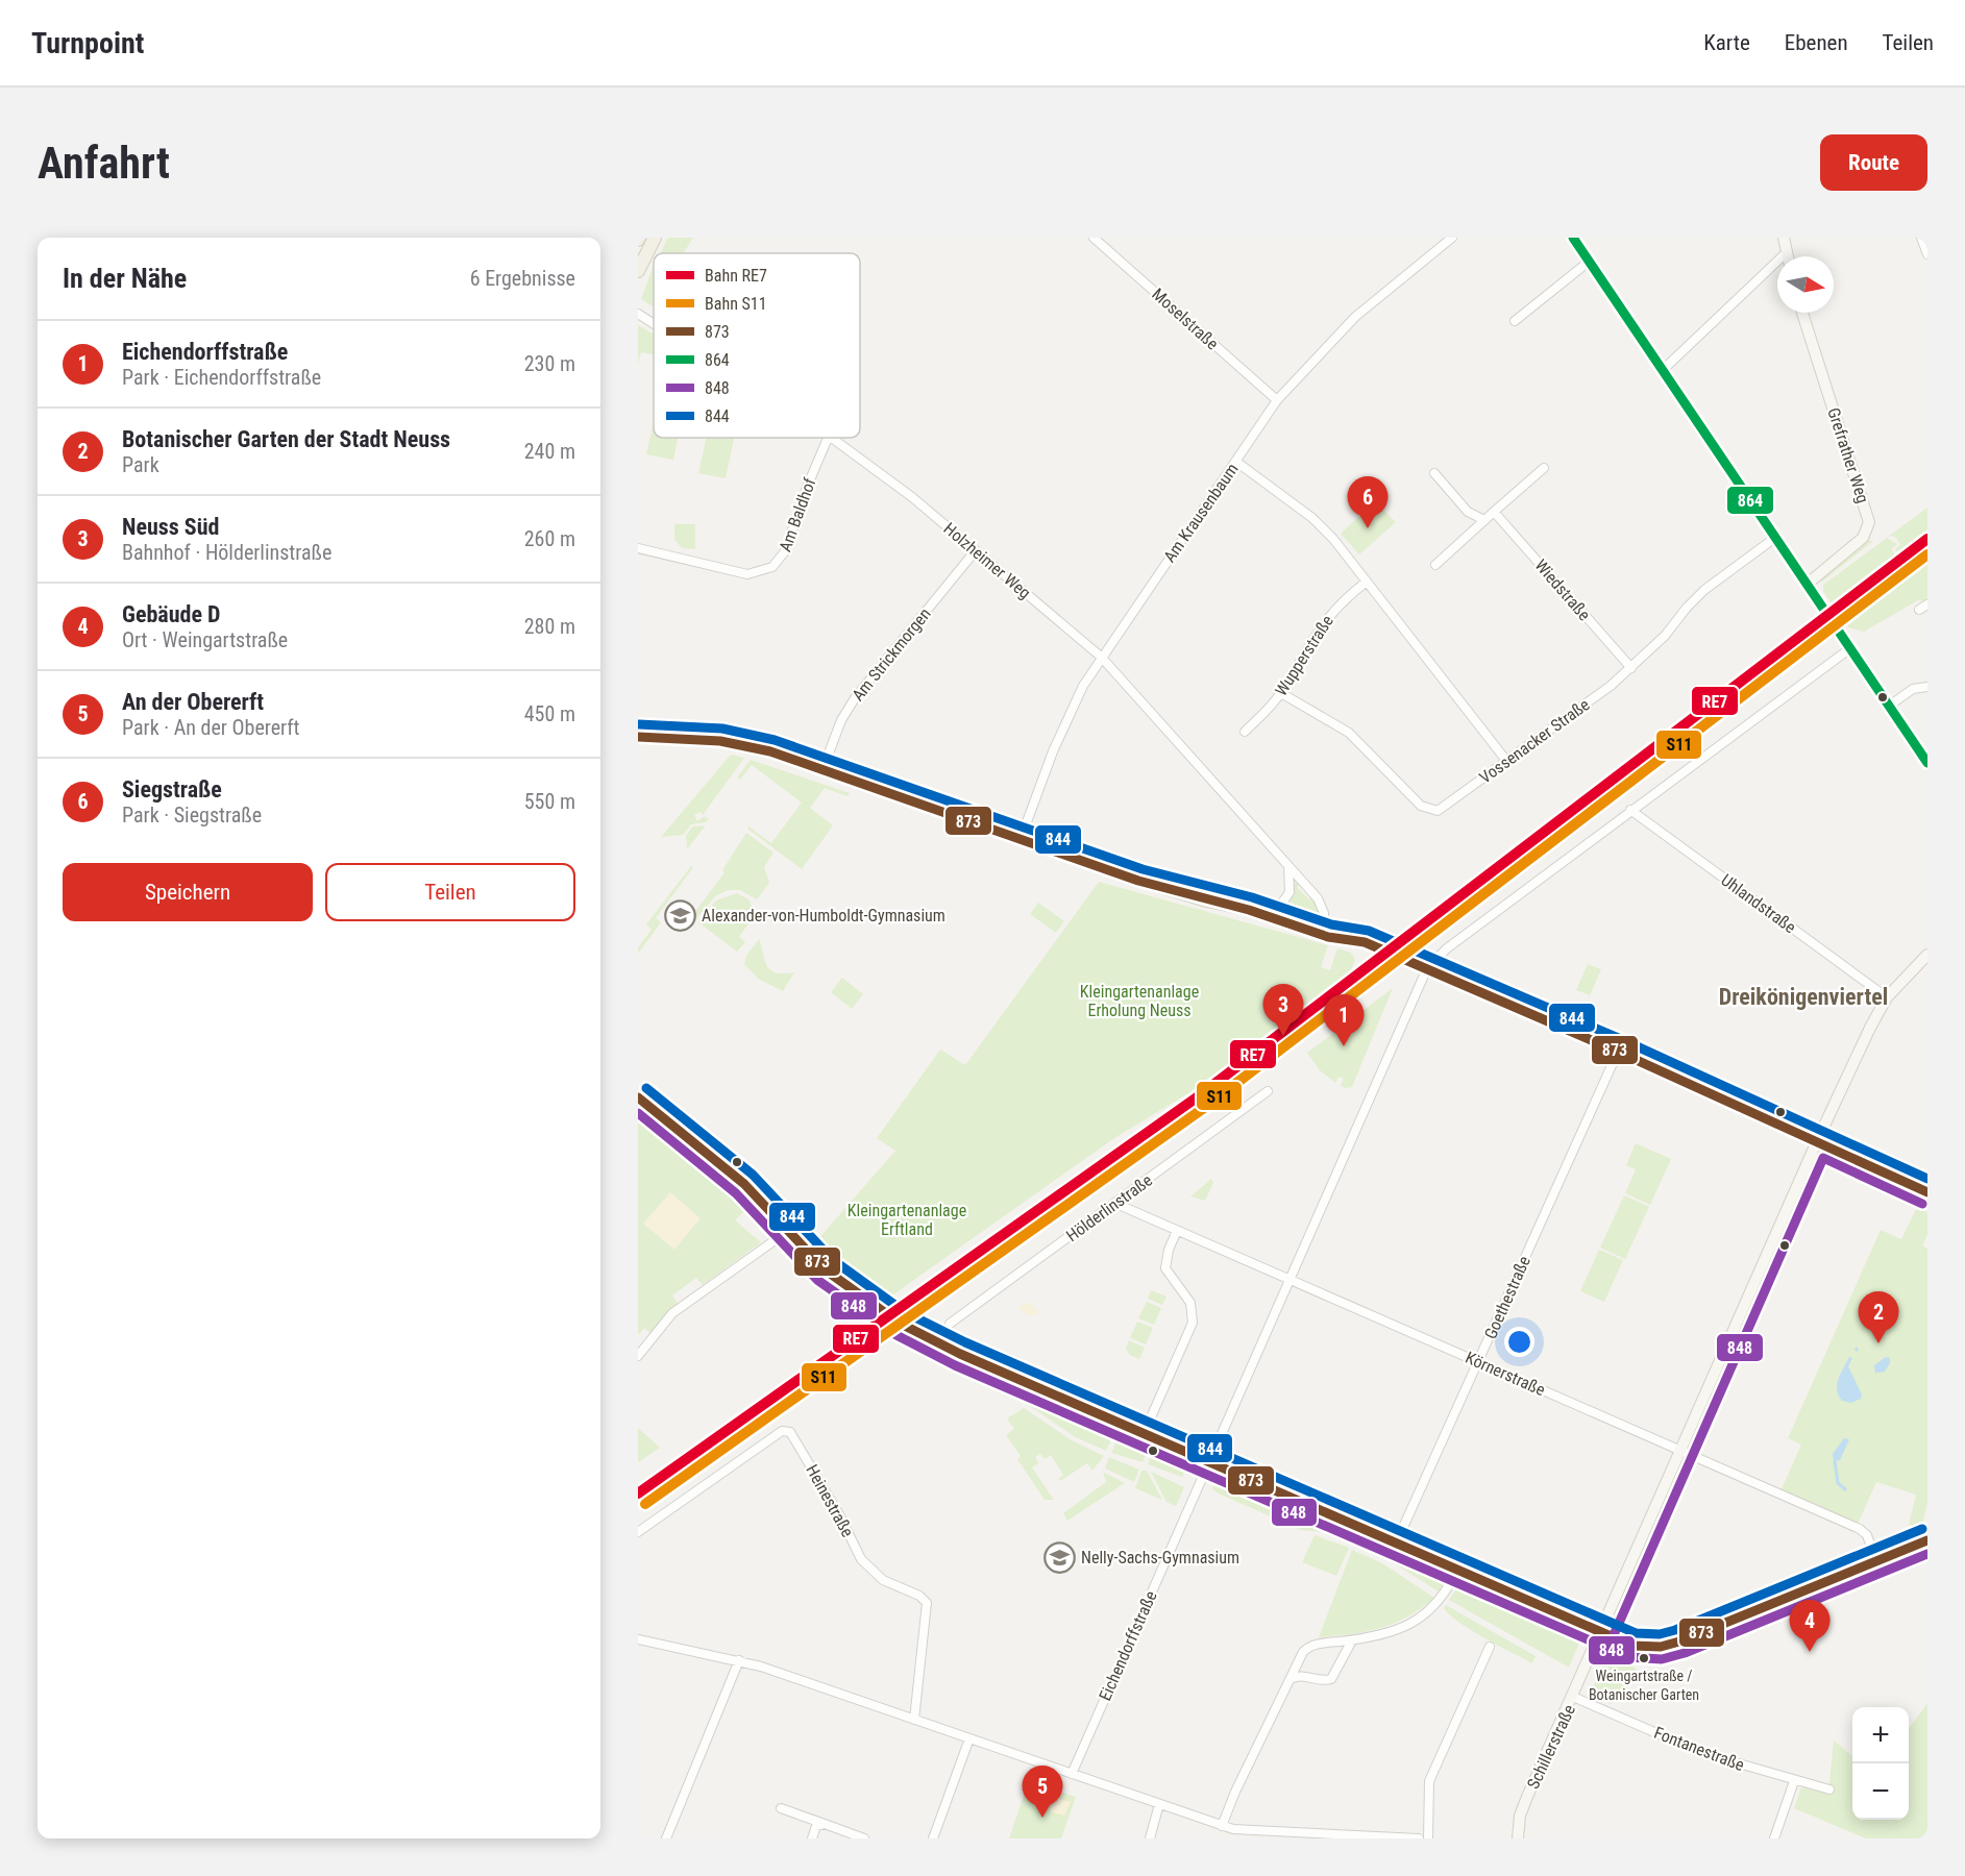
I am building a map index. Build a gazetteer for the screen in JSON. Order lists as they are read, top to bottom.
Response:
{
  "streets": {
    "main road": ["Grefrather Weg", "Schillerstraße"],
    "street": [
      "Moselstraße",
      "Am Krausenbaum",
      "Am Baldhof",
      "Holzheimer Weg",
      "Wiedstraße",
      "Am Strickmorgen",
      "Wupperstraße",
      "Vossenacker Straße",
      "Uhlandstraße",
      "Hölderlinstraße",
      "Goethestraße",
      "Körnerstraße",
      "Heinestraße",
      "Eichendorffstraße",
      "Fontanestraße"
    ]
  },
  "crossings": [
    ["Moselstraße", "Am Krausenbaum"],
    ["Am Krausenbaum", "Holzheimer Weg"],
    ["Holzheimer Weg", "Am Strickmorgen"],
    ["Wiedstraße", "Vossenacker Straße"],
    ["Wupperstraße", "Vossenacker Straße"],
    ["Uhlandstraße", "Schillerstraße"],
    ["Hölderlinstraße", "Körnerstraße"],
    ["Goethestraße", "Körnerstraße"],
    ["Körnerstraße", "Eichendorffstraße"],
    ["Körnerstraße", "Schillerstraße"],
    ["Schillerstraße", "Fontanestraße"]
  ],
  "districts": ["Dreikönigenviertel"],
  "parks": ["Kleingartenanlage Erholung Neuss", "Kleingartenanlage Erftland"],
  "places": {
    "school or university": ["Alexander-von-Humboldt-Gymnasium", "Nelly-Sachs-Gymnasium"],
    "other": ["Weingartstraße / Botanischer Garten"]
  },
  "lines": [
    "transit line 864",
    "rail line RE7",
    "rail line S11",
    "transit line 844",
    "transit line 873",
    "transit line 848"
  ],
  "legend": [
    "Bahn RE7",
    "Bahn S11",
    "873",
    "864",
    "848",
    "844"
  ],
  "north": "right",
  "page": {
    "header": "Turnpoint",
    "nav": ["Karte", "Ebenen", "Teilen"],
    "buttons": [
      "Route",
      ["Speichern", "Teilen"]
    ],
    "title": "Anfahrt",
    "heading": ["In der Nähe", "6 Ergebnisse"],
    "list": [
      {
        "mark": "1",
        "name": "Eichendorffstraße",
        "note": "Park · Eichendorffstraße",
        "value": "230 m"
      },
      {
        "mark": "2",
        "name": "Botanischer Garten der Stadt Neuss",
        "note": "Park",
        "value": "240 m"
      },
      {
        "mark": "3",
        "name": "Neuss Süd",
        "note": "Bahnhof · Hölderlinstraße",
        "value": "260 m"
      },
      {
        "mark": "4",
        "name": "Gebäude D",
        "note": "Ort · Weingartstraße",
        "value": "280 m"
      },
      {
        "mark": "5",
        "name": "An der Obererft",
        "note": "Park · An der Obererft",
        "value": "450 m"
      },
      {
        "mark": "6",
        "name": "Siegstraße",
        "note": "Park · Siegstraße",
        "value": "550 m"
      }
    ],
    "pins": [
      "6",
      "3",
      "1",
      "2",
      "4",
      "5"
    ],
    "map_buttons": ["+", "−"]
  }
}
